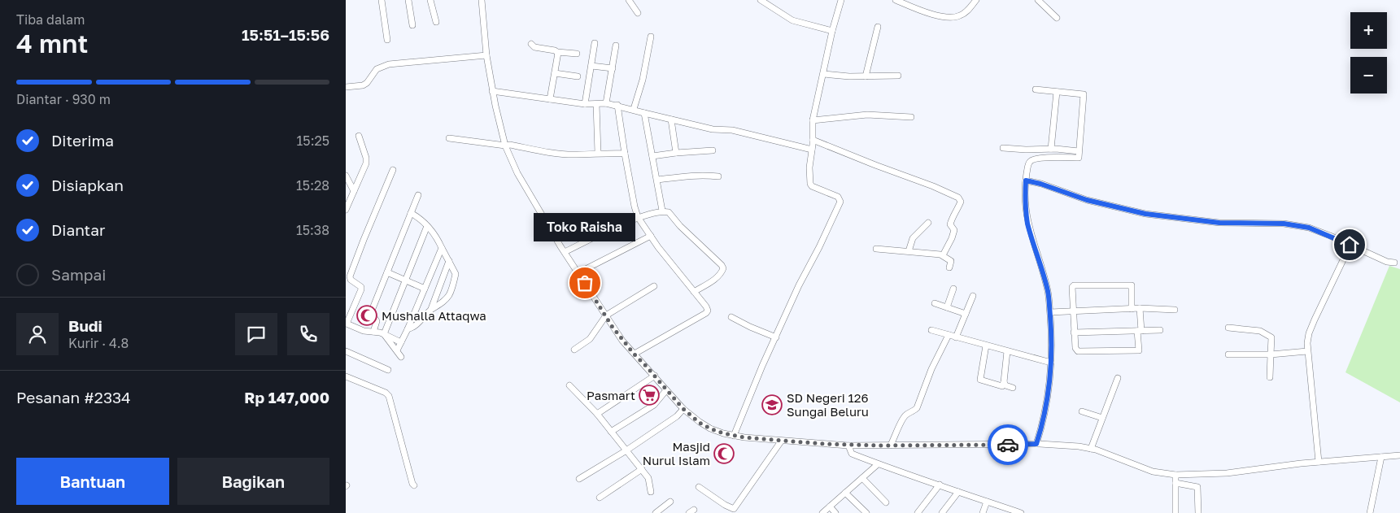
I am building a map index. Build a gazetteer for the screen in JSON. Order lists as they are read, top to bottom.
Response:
{
  "places": {
    "other": ["Toko Raisha"],
    "mosque": ["Mushalla Attaqwa", "Masjid Nurul Islam"],
    "supermarket": ["Pasmart"],
    "school or university": ["SD Negeri 126 Sungai Beluru"]
  },
  "page": {
    "heading": ["4 mnt", "Tiba dalam", "15:51–15:56"],
    "panel": [
      "Budi",
      "Kurir · 4.8",
      "Pesanan #2334",
      "Rp 147,000"
    ],
    "map_buttons": ["+", "−"],
    "bar": "Diantar · 930 m",
    "list": [
      ["Diterima", "15:25"],
      ["Disiapkan", "15:28"],
      ["Diantar", "15:38"],
      "Sampai"
    ],
    "bubble": "Toko Raisha",
    "buttons": ["Bantuan", "Bagikan"]
  }
}
